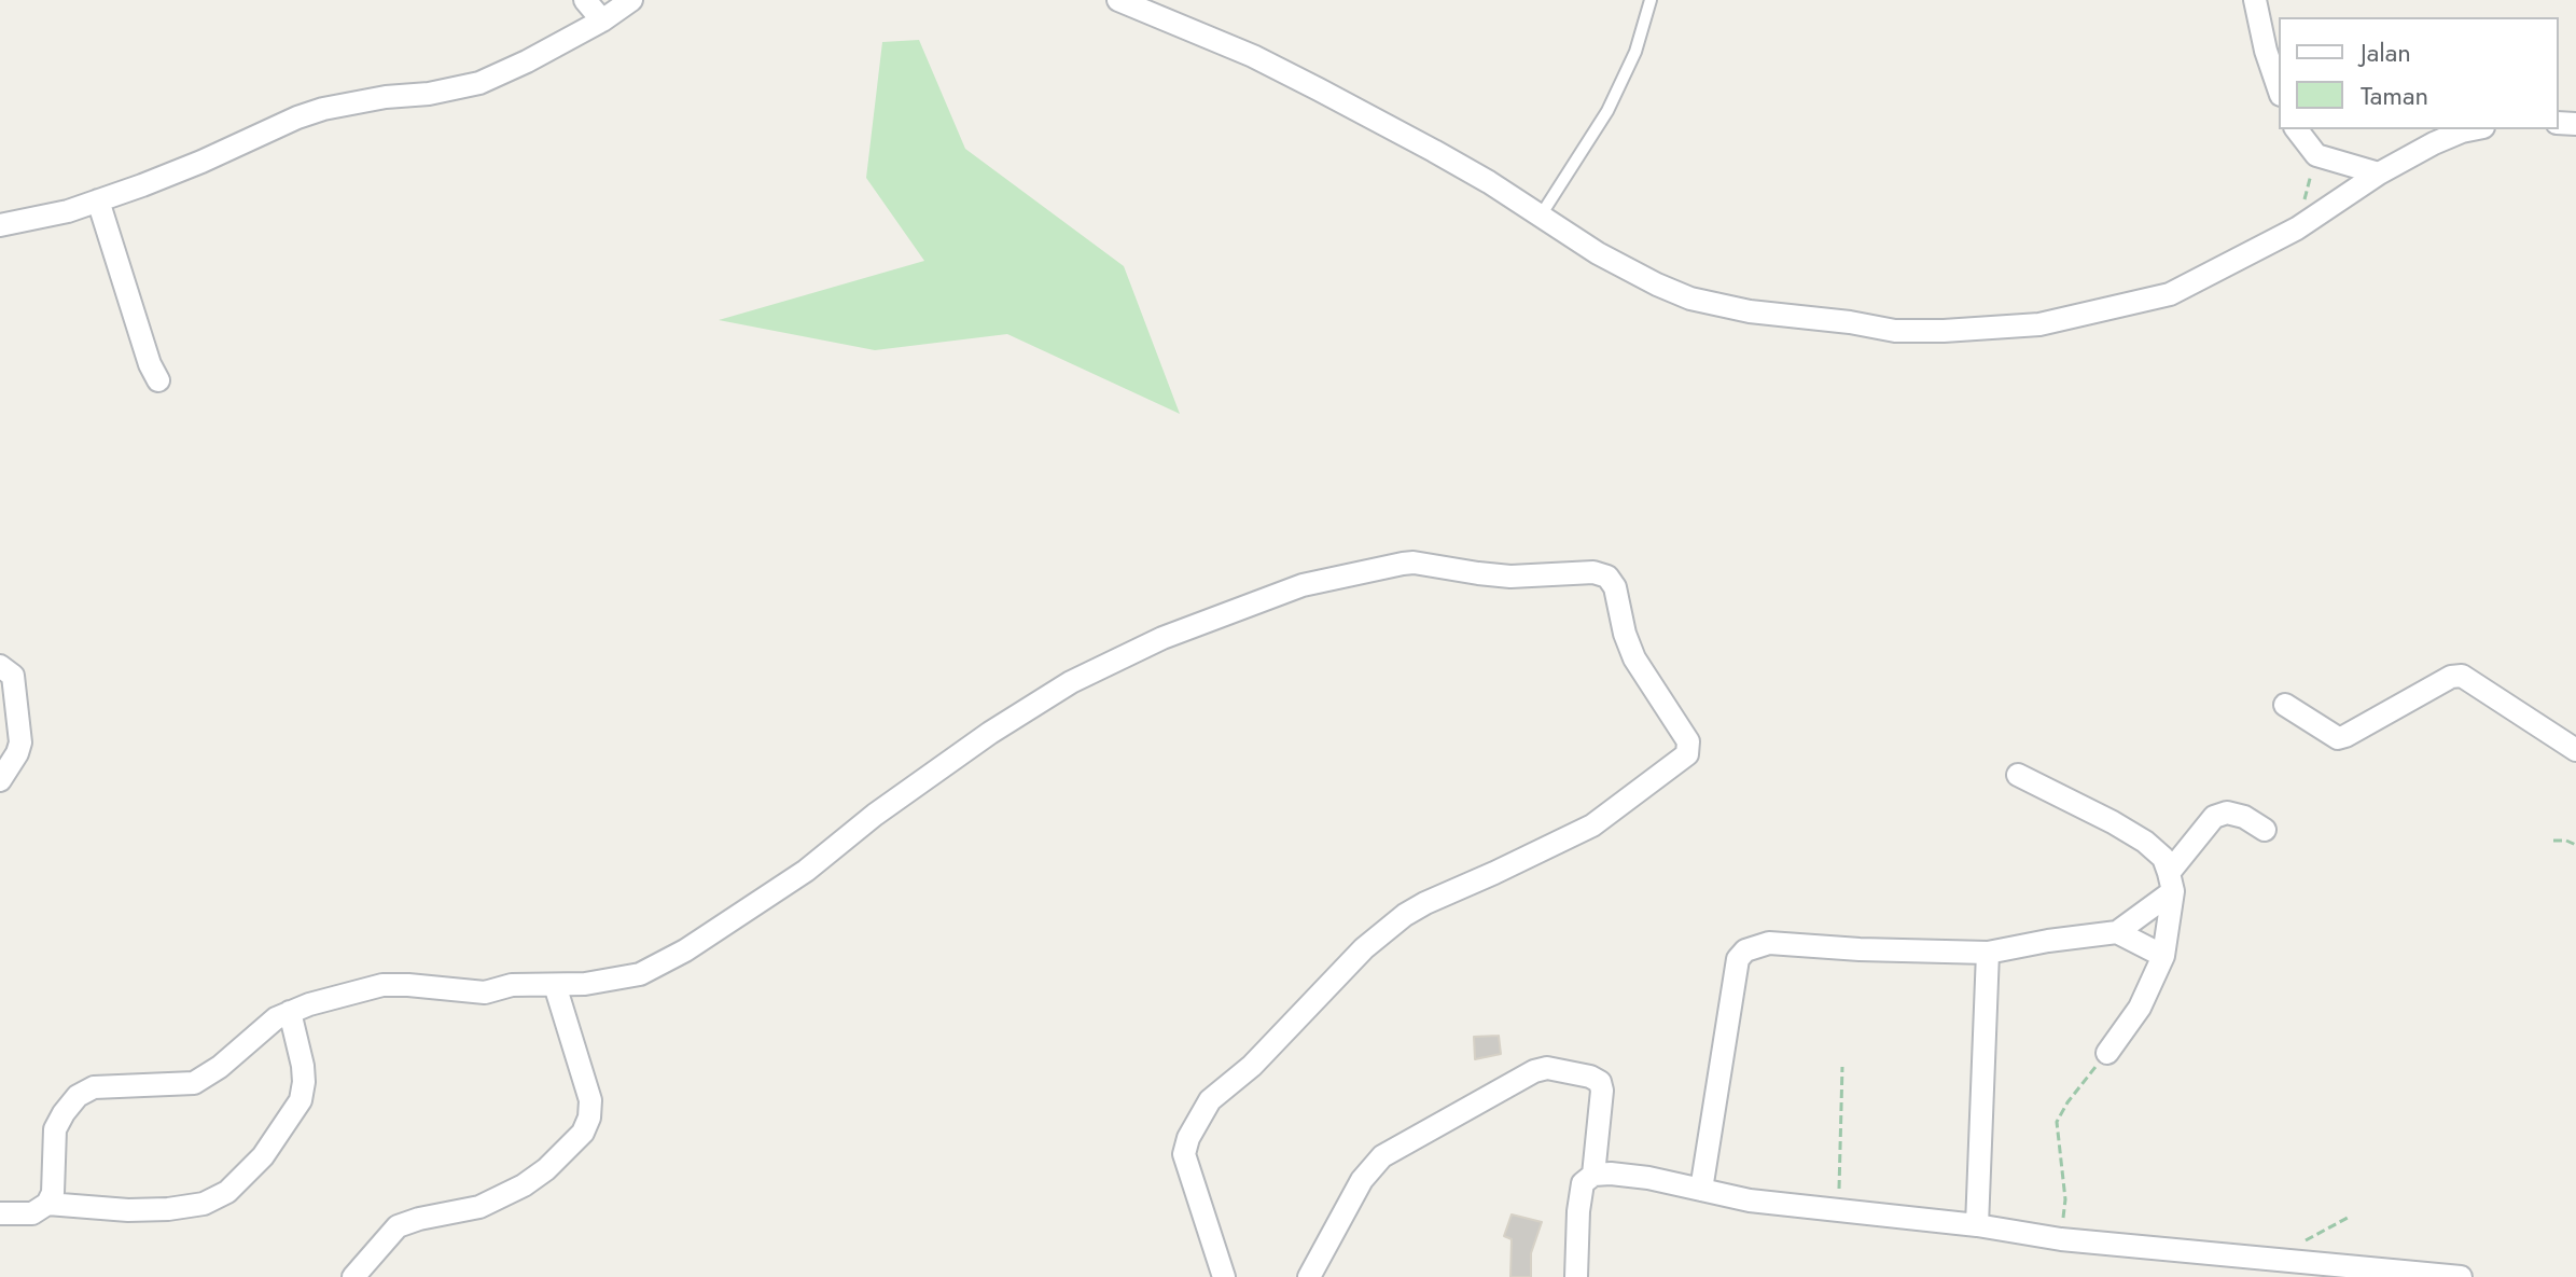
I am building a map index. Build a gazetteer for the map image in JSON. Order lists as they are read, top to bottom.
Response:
{
  "legend": ["Jalan", "Taman"]
}
